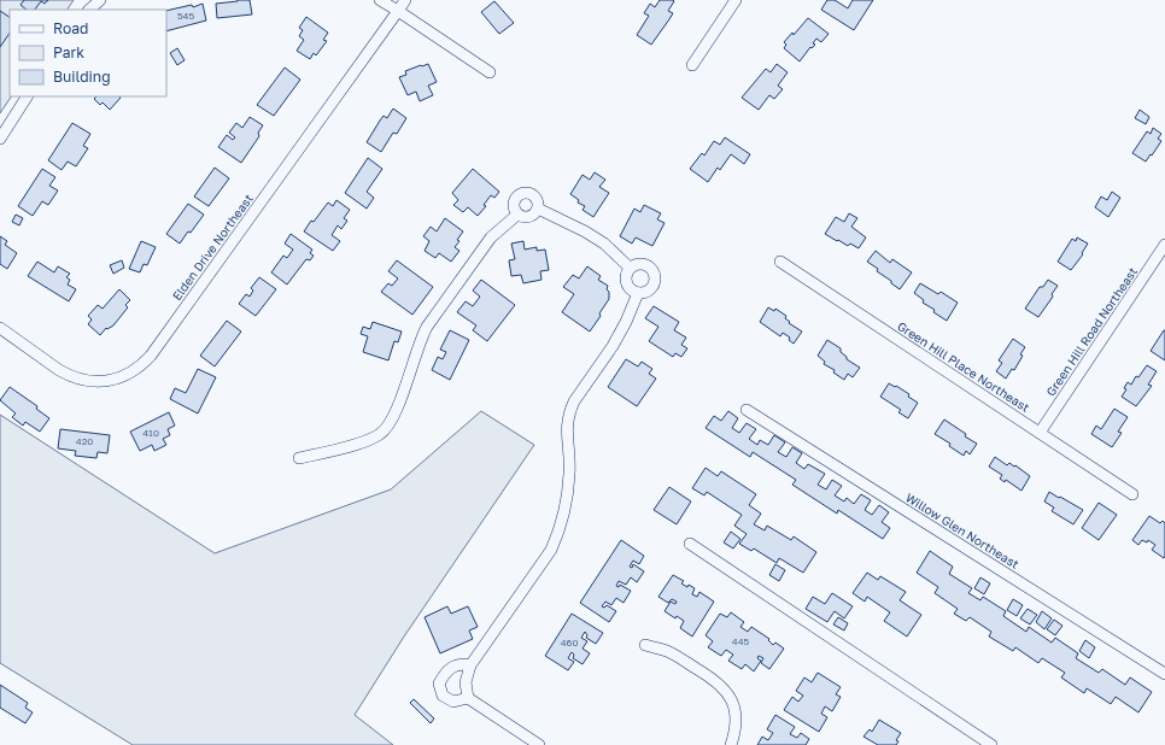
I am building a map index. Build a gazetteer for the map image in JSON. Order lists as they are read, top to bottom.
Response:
{
  "streets": {
    "street": [
      "Elden Drive Northeast",
      "Green Hill Road Northeast",
      "Green Hill Place Northeast",
      "Willow Glen Northeast"
    ]
  },
  "crossings": [
    ["Green Hill Road Northeast", "Green Hill Place Northeast"]
  ],
  "house_numbers": [
    "545",
    "410",
    "420",
    "445",
    "460"
  ],
  "legend": ["Road", "Park", "Building"]
}
